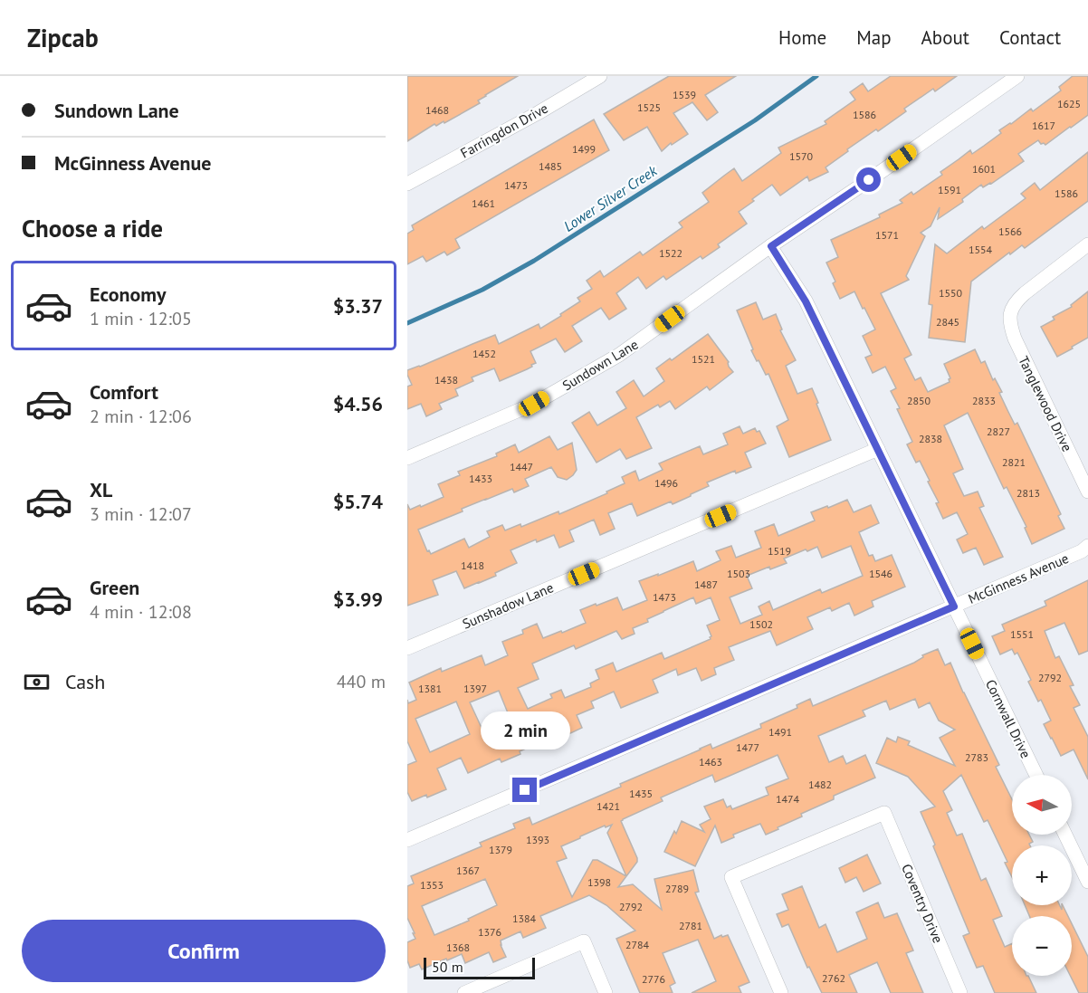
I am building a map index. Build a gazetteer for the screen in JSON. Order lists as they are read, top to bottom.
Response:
{
  "streets": {
    "street": [
      "Farringdon Drive",
      "Sundown Lane",
      "Tanglewood Drive",
      "McGinness Avenue",
      "Sunshadow Lane",
      "Cornwall Drive",
      "Coventry Drive"
    ]
  },
  "crossings": [
    ["Sundown Lane", "Cornwall Drive"],
    ["McGinness Avenue", "Cornwall Drive"],
    ["Sunshadow Lane", "Cornwall Drive"]
  ],
  "water": ["Lower Silver Creek"],
  "house_numbers": [
    "1539",
    "1625",
    "1525",
    "1468",
    "1586",
    "1617",
    "1499",
    "1570",
    "1485",
    "1601",
    "1473",
    "1591",
    "1586",
    "1461",
    "1566",
    "1571",
    "1554",
    "1522",
    "1550",
    "2845",
    "1452",
    "1521",
    "1438",
    "2850",
    "2833",
    "2827",
    "2838",
    "2821",
    "1447",
    "1433",
    "1496",
    "2813",
    "1519",
    "1418",
    "1503",
    "1546",
    "1487",
    "1473",
    "1502",
    "1551",
    "2792",
    "1381",
    "1397",
    "1491",
    "1477",
    "2783",
    "1463",
    "1482",
    "1435",
    "1474",
    "1421",
    "1393",
    "1379",
    "1367",
    "1398",
    "1353",
    "2789",
    "2792",
    "1384",
    "2781",
    "1376",
    "2784",
    "1368",
    "2762",
    "2776"
  ],
  "scale_bar": "50 m",
  "north": "left",
  "page": {
    "header": "Zipcab",
    "nav": [
      "Home",
      "Map",
      "About",
      "Contact"
    ],
    "banner": ["Sundown Lane", "McGinness Avenue"],
    "heading": "Choose a ride",
    "list": [
      {
        "name": "Economy",
        "note": "1 min · 12:05",
        "value": "$3.37"
      },
      {
        "name": "Comfort",
        "note": "2 min · 12:06",
        "value": "$4.56"
      },
      {
        "name": "XL",
        "note": "3 min · 12:07",
        "value": "$5.74"
      },
      {
        "name": "Green",
        "note": "4 min · 12:08",
        "value": "$3.99"
      }
    ],
    "pay": ["Cash", "440 m"],
    "bubble": "2 min",
    "map_buttons": ["+", "−"],
    "buttons": "Confirm",
    "scale": "50 m"
  }
}
